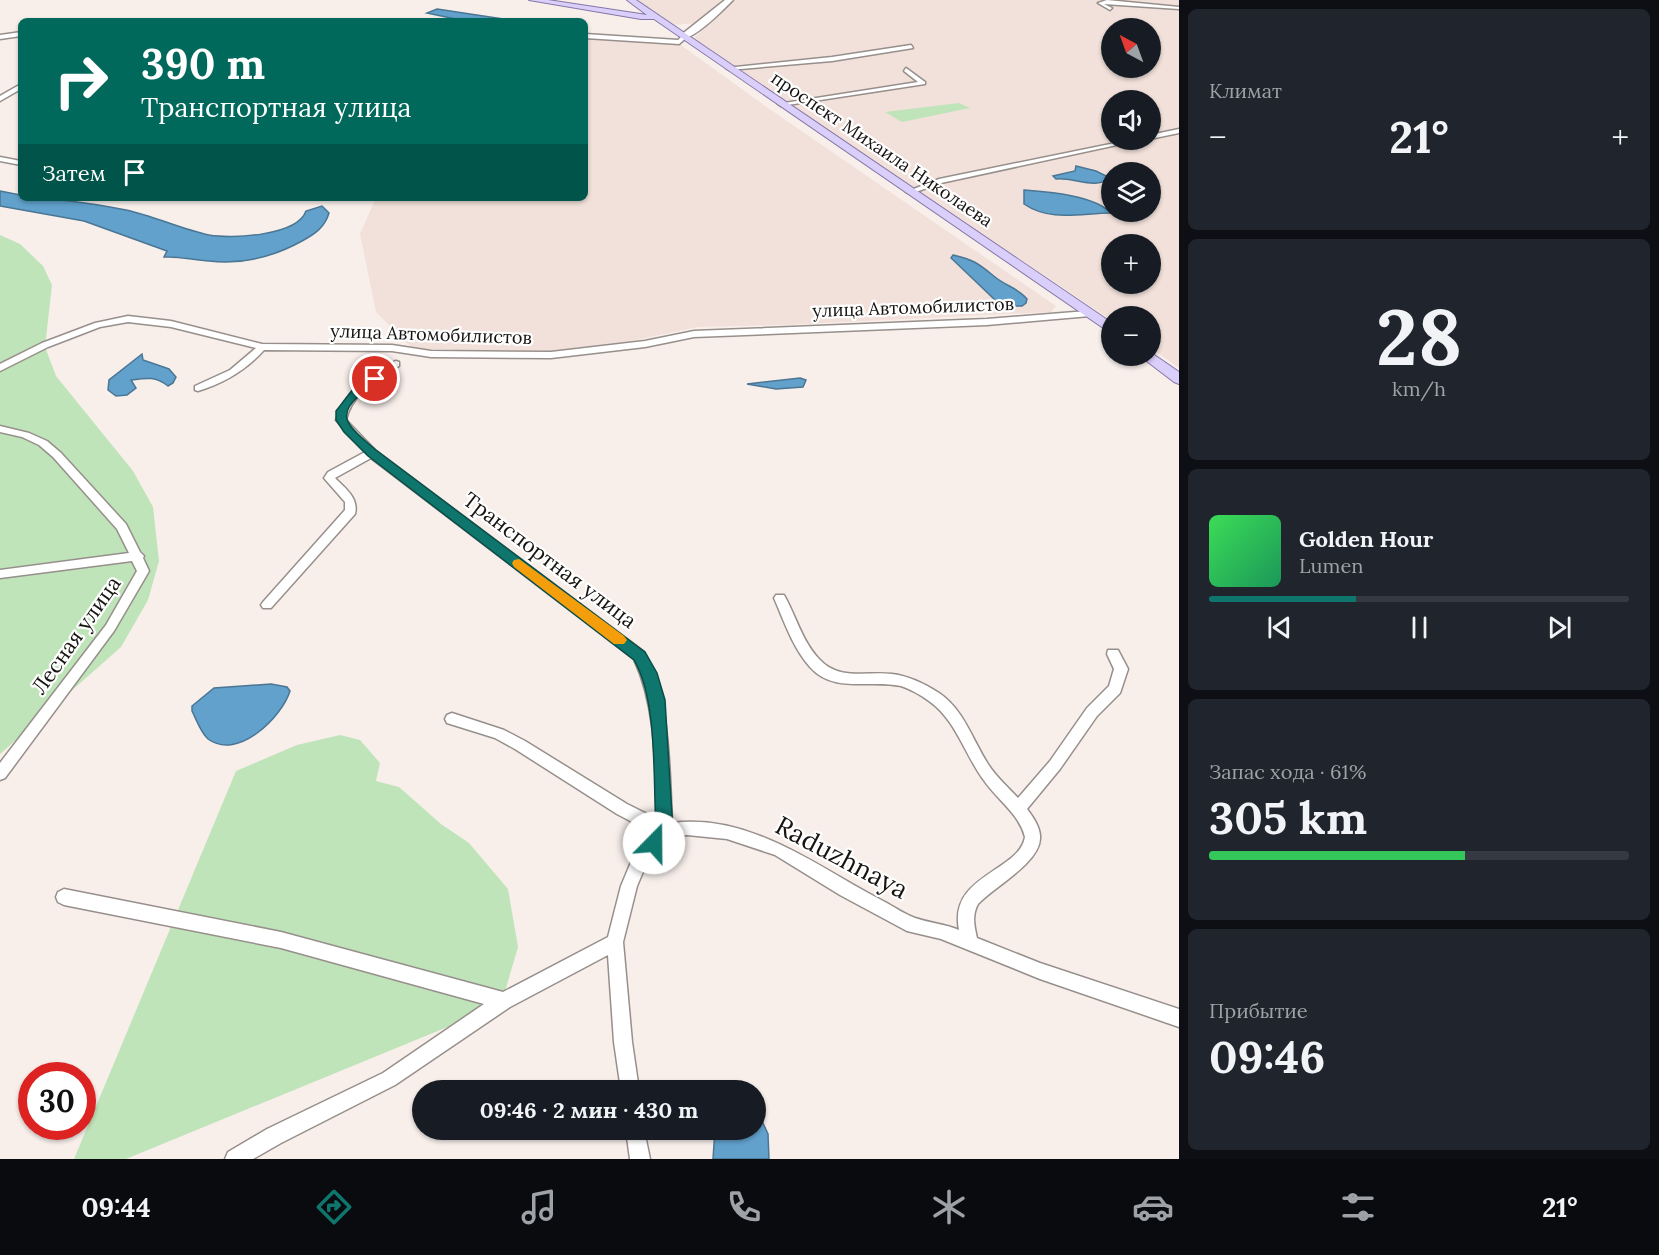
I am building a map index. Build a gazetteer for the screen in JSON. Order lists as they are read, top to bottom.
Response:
{
  "streets": {
    "main road": ["проспект Михаила Николаева"],
    "street": [
      "улица Автомобилистов",
      "Транспортная улица",
      "Лесная улица",
      "Raduzhnaya"
    ]
  },
  "crossings": [
    ["проспект Михаила Николаева", "улица Автомобилистов"],
    ["Транспортная улица", "Raduzhnaya"]
  ],
  "north": "top left",
  "page": {
    "tile": [
      "Климат",
      ["28", "km/h"],
      ["Запас хода · 61%", "305 km"],
      ["Прибытие", "09:46"]
    ],
    "map_buttons": ["+", "−"],
    "turn": ["390 m", "Транспортная улица"],
    "heat": ["−", "21°", "+"],
    "then": "Затем",
    "song": ["Golden Hour", "Lumen"],
    "limit": "30",
    "trip": "09:46 · 2 мин · 430 m",
    "tabs": ["09:44", "21°"]
  }
}
